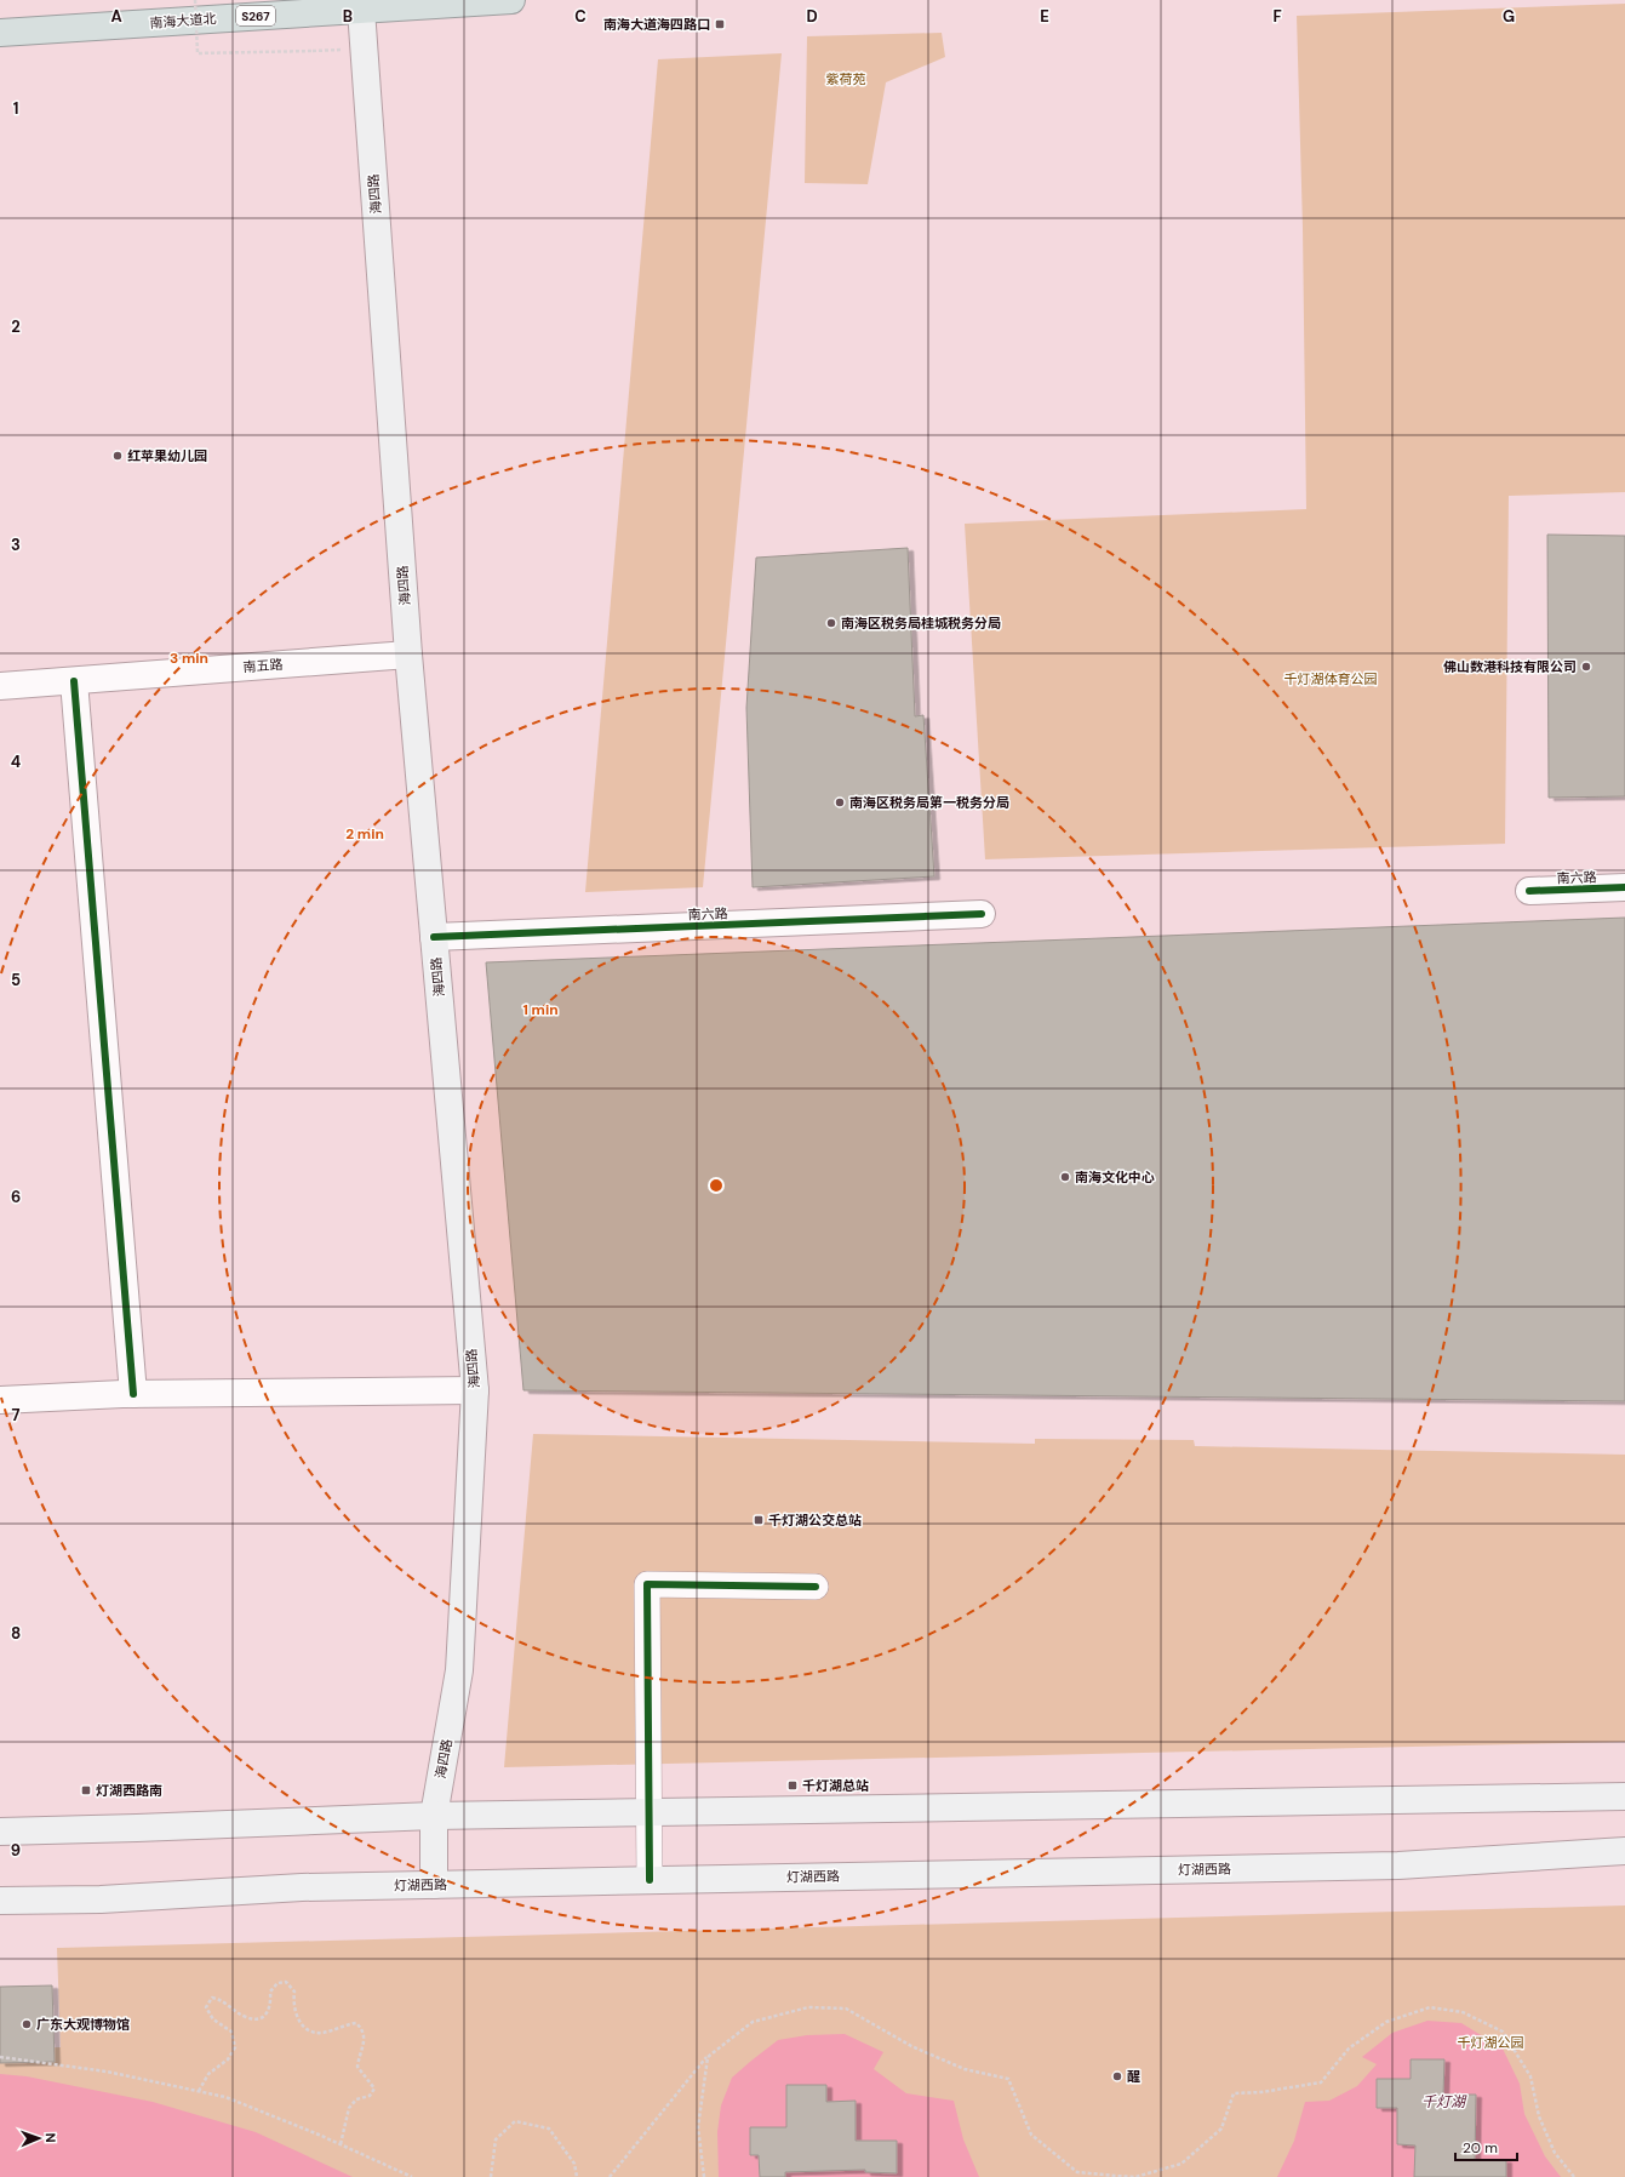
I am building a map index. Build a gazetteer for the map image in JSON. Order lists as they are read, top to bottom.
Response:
{
  "streets": {
    "highway": ["S267", "南海大道北"],
    "main road": ["海四路", "灯湖西路"],
    "street": ["南五路", "南六路"]
  },
  "crossings": [
    ["南海大道北", "海四路"],
    ["海四路", "南五路"],
    ["海四路", "南六路"],
    ["海四路", "灯湖西路"]
  ],
  "water": ["千灯湖"],
  "parks": ["紫荷苑", "千灯湖体育公园", "千灯湖公园"],
  "places": {
    "transit": [
      "南海大道海四路口",
      "千灯湖公交总站",
      "千灯湖总站",
      "灯湖西路南"
    ],
    "other": [
      "红苹果幼儿园",
      "南海区税务局桂城税务分局",
      "佛山数港科技有限公司",
      "南海区税务局第一税务分局",
      "南海文化中心",
      "广东大观博物馆",
      "醒"
    ]
  },
  "scale_bar": "20 m",
  "north": "right",
  "grid": {
    "columns": [
      "A",
      "B",
      "C",
      "D",
      "E",
      "F",
      "G"
    ],
    "rows": [
      "1",
      "2",
      "3",
      "4",
      "5",
      "6",
      "7",
      "8",
      "9"
    ]
  },
  "rings": ["3 min", "2 min", "1 min"]
}
